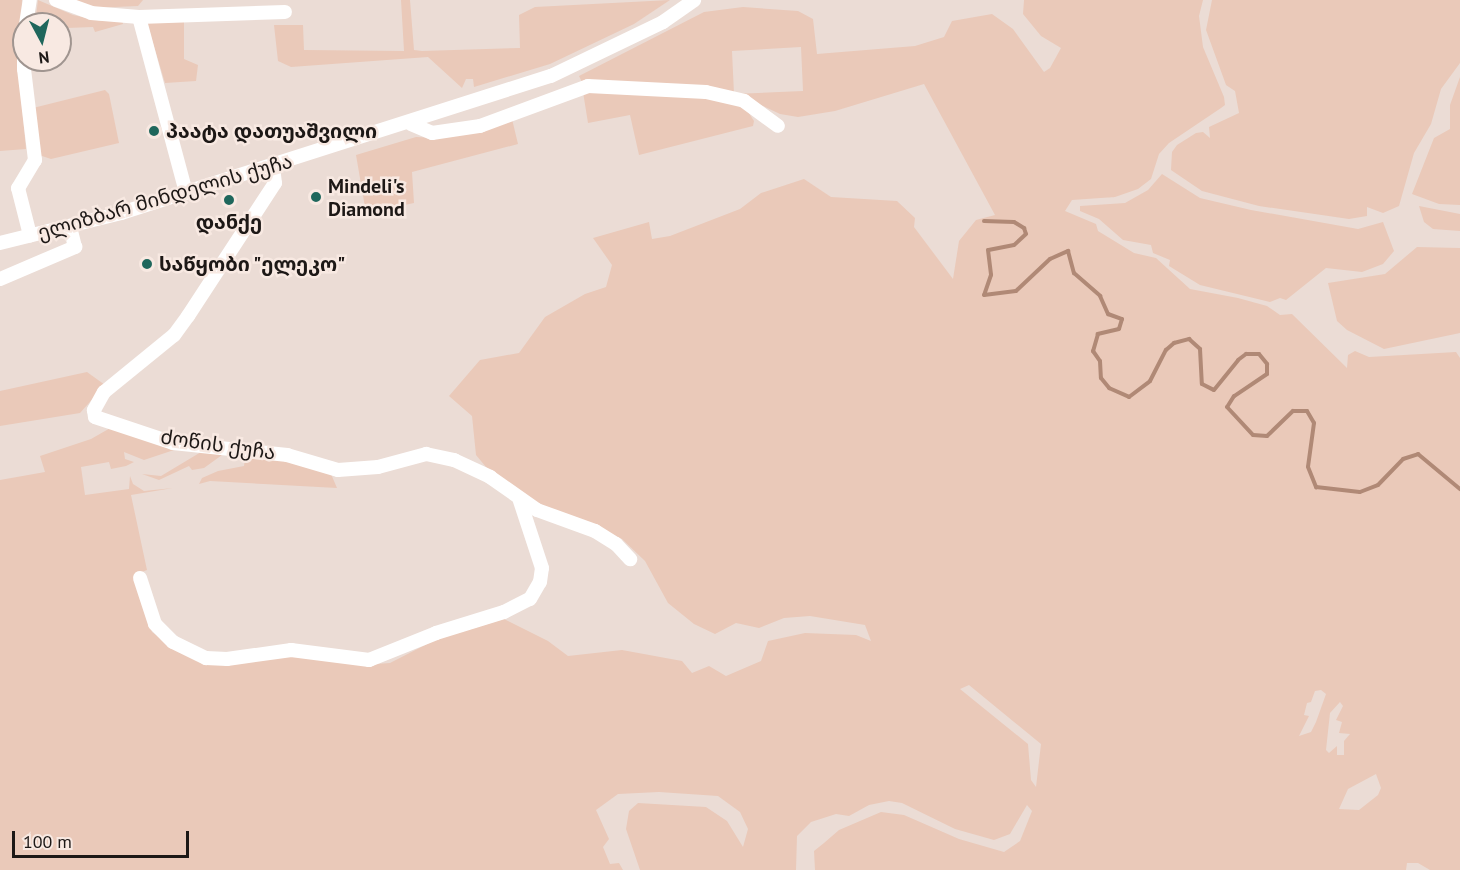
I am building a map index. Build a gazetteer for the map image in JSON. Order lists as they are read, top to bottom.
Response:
{
  "streets": {
    "street": ["ელიზბარ მინდელის ქუჩა", "ძოწის ქუჩა"]
  },
  "crossings": [
    ["ელიზბარ მინდელის ქუჩა", "ძოწის ქუჩა"]
  ],
  "places": [
    "პაატა დათუაშვილი",
    "Mindeli's Diamond",
    "დანქე",
    "საწყობი \"ელეკო\""
  ],
  "scale_bar": "100 m",
  "north": "bottom"
}
